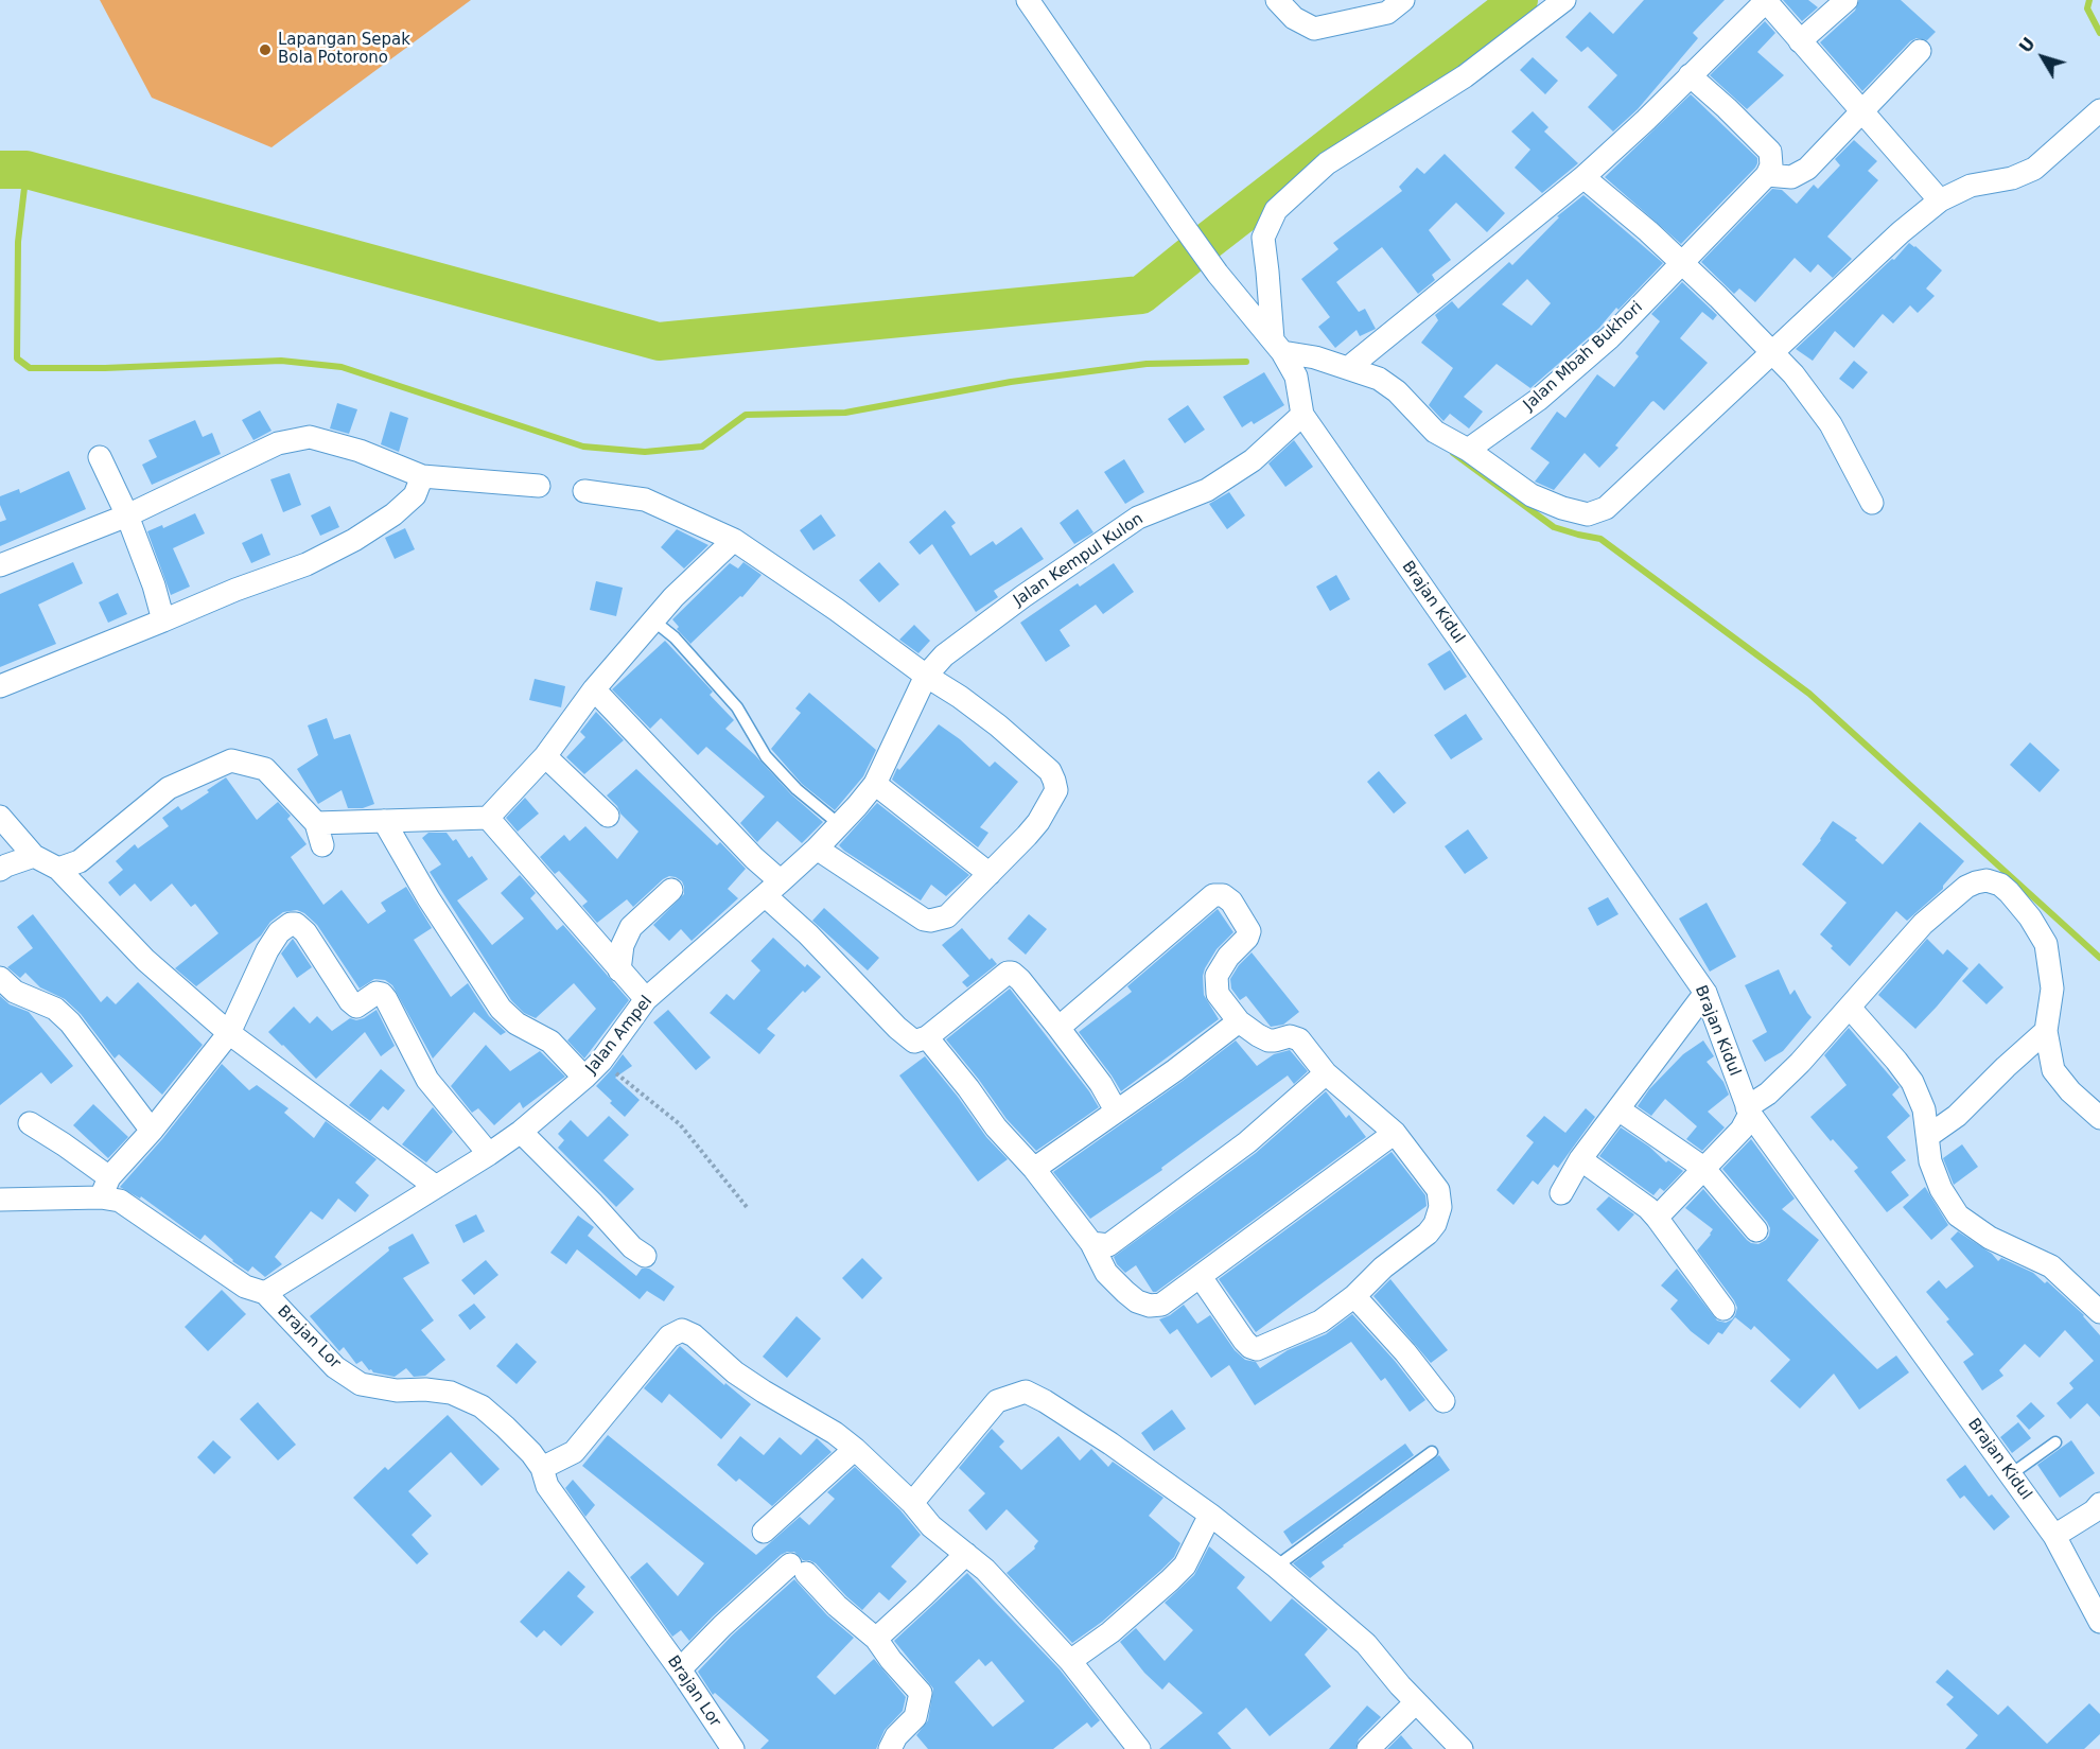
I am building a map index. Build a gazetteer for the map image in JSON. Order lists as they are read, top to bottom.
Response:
{
  "streets": {
    "street": [
      "Jalan Mbah Bukhori",
      "Jalan Kempul Kulon",
      "Brajan Kidul",
      "Jalan Ampel",
      "Brajan Lor"
    ]
  },
  "crossings": [
    ["Jalan Kempul Kulon", "Brajan Kidul"],
    ["Jalan Kempul Kulon", "Jalan Ampel"],
    ["Jalan Ampel", "Brajan Lor"]
  ],
  "places": ["Lapangan Sepak Bola Potorono"],
  "north": "top left"
}
